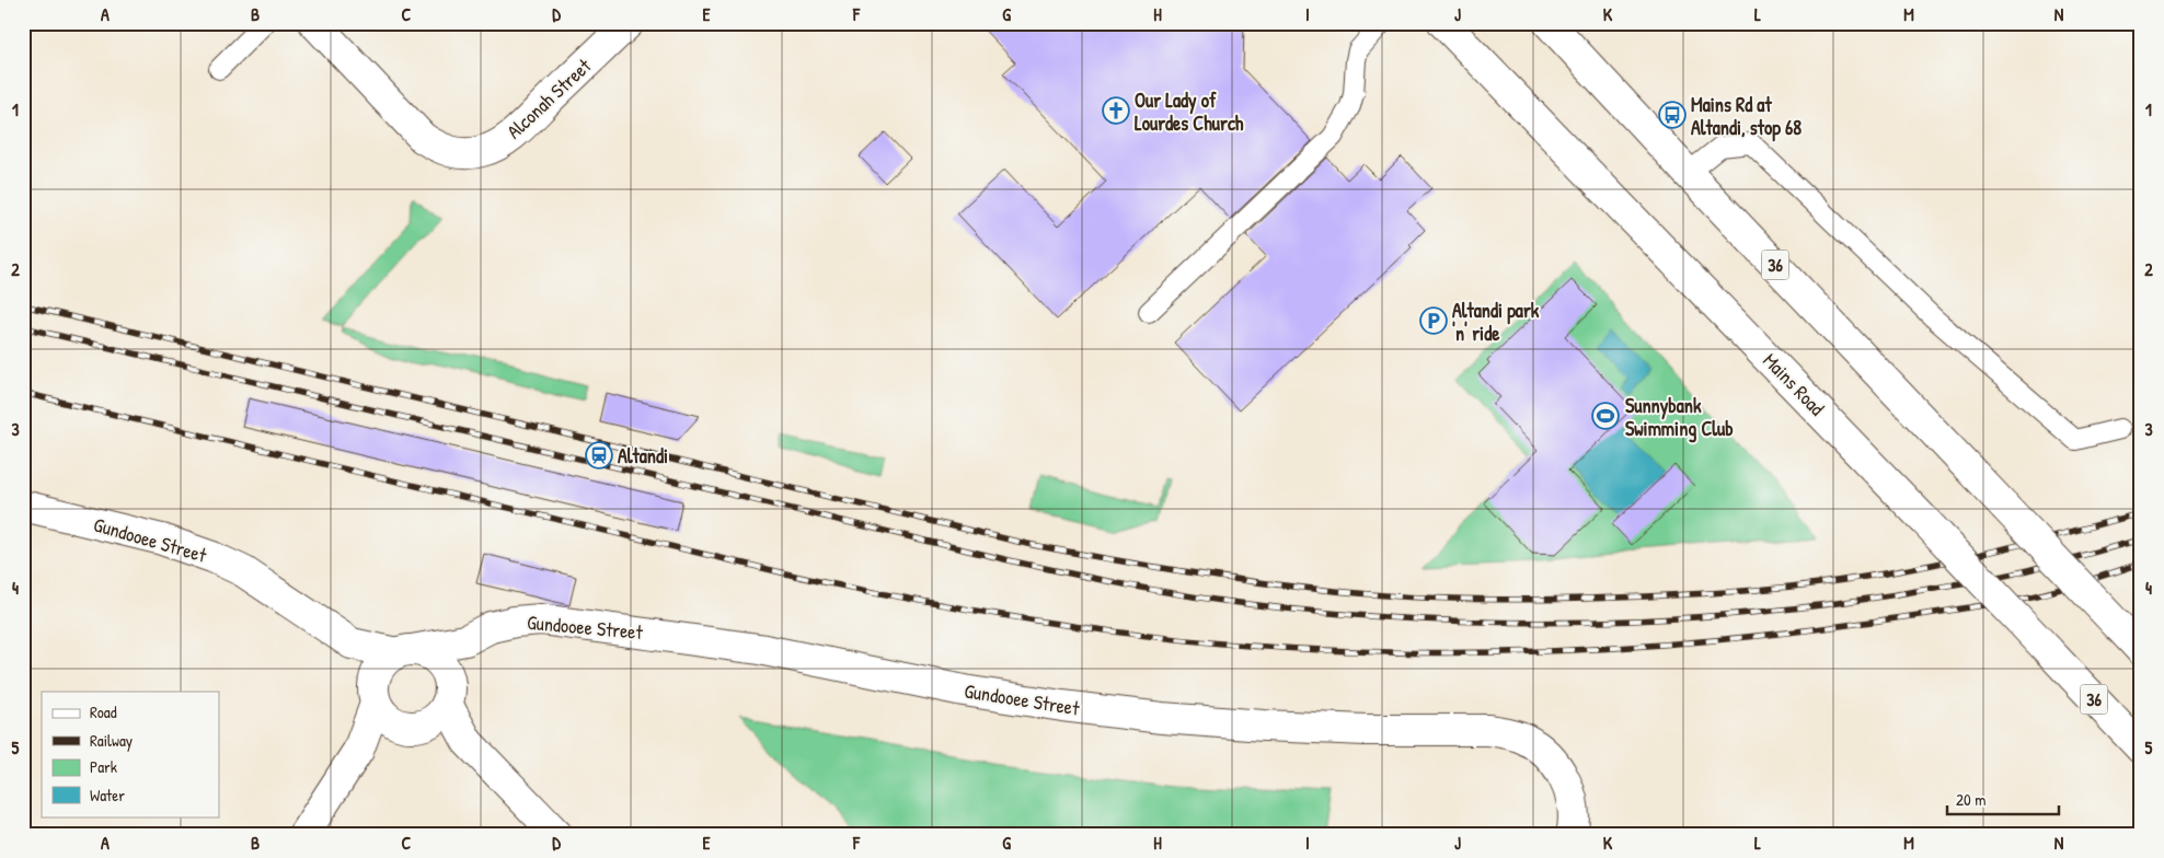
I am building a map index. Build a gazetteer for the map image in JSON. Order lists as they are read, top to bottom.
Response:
{
  "streets": {
    "street": [
      "Alconah Street",
      "36",
      "Mains Road",
      "Gundooee Street"
    ]
  },
  "places": {
    "church": ["Our Lady of Lourdes Church"],
    "bus stop": ["Mains Rd at Altandi, stop 68"],
    "parking": ["Altandi park 'n' ride"],
    "sports": ["Sunnybank Swimming Club"],
    "station": ["Altandi"]
  },
  "legend": [
    "Road",
    "Railway",
    "Park",
    "Water"
  ],
  "scale_bar": "20 m",
  "grid": {
    "columns": [
      "A",
      "B",
      "C",
      "D",
      "E",
      "F",
      "G",
      "H",
      "I",
      "J",
      "K",
      "L",
      "M",
      "N"
    ],
    "rows": [
      "1",
      "2",
      "3",
      "4",
      "5"
    ]
  }
}
